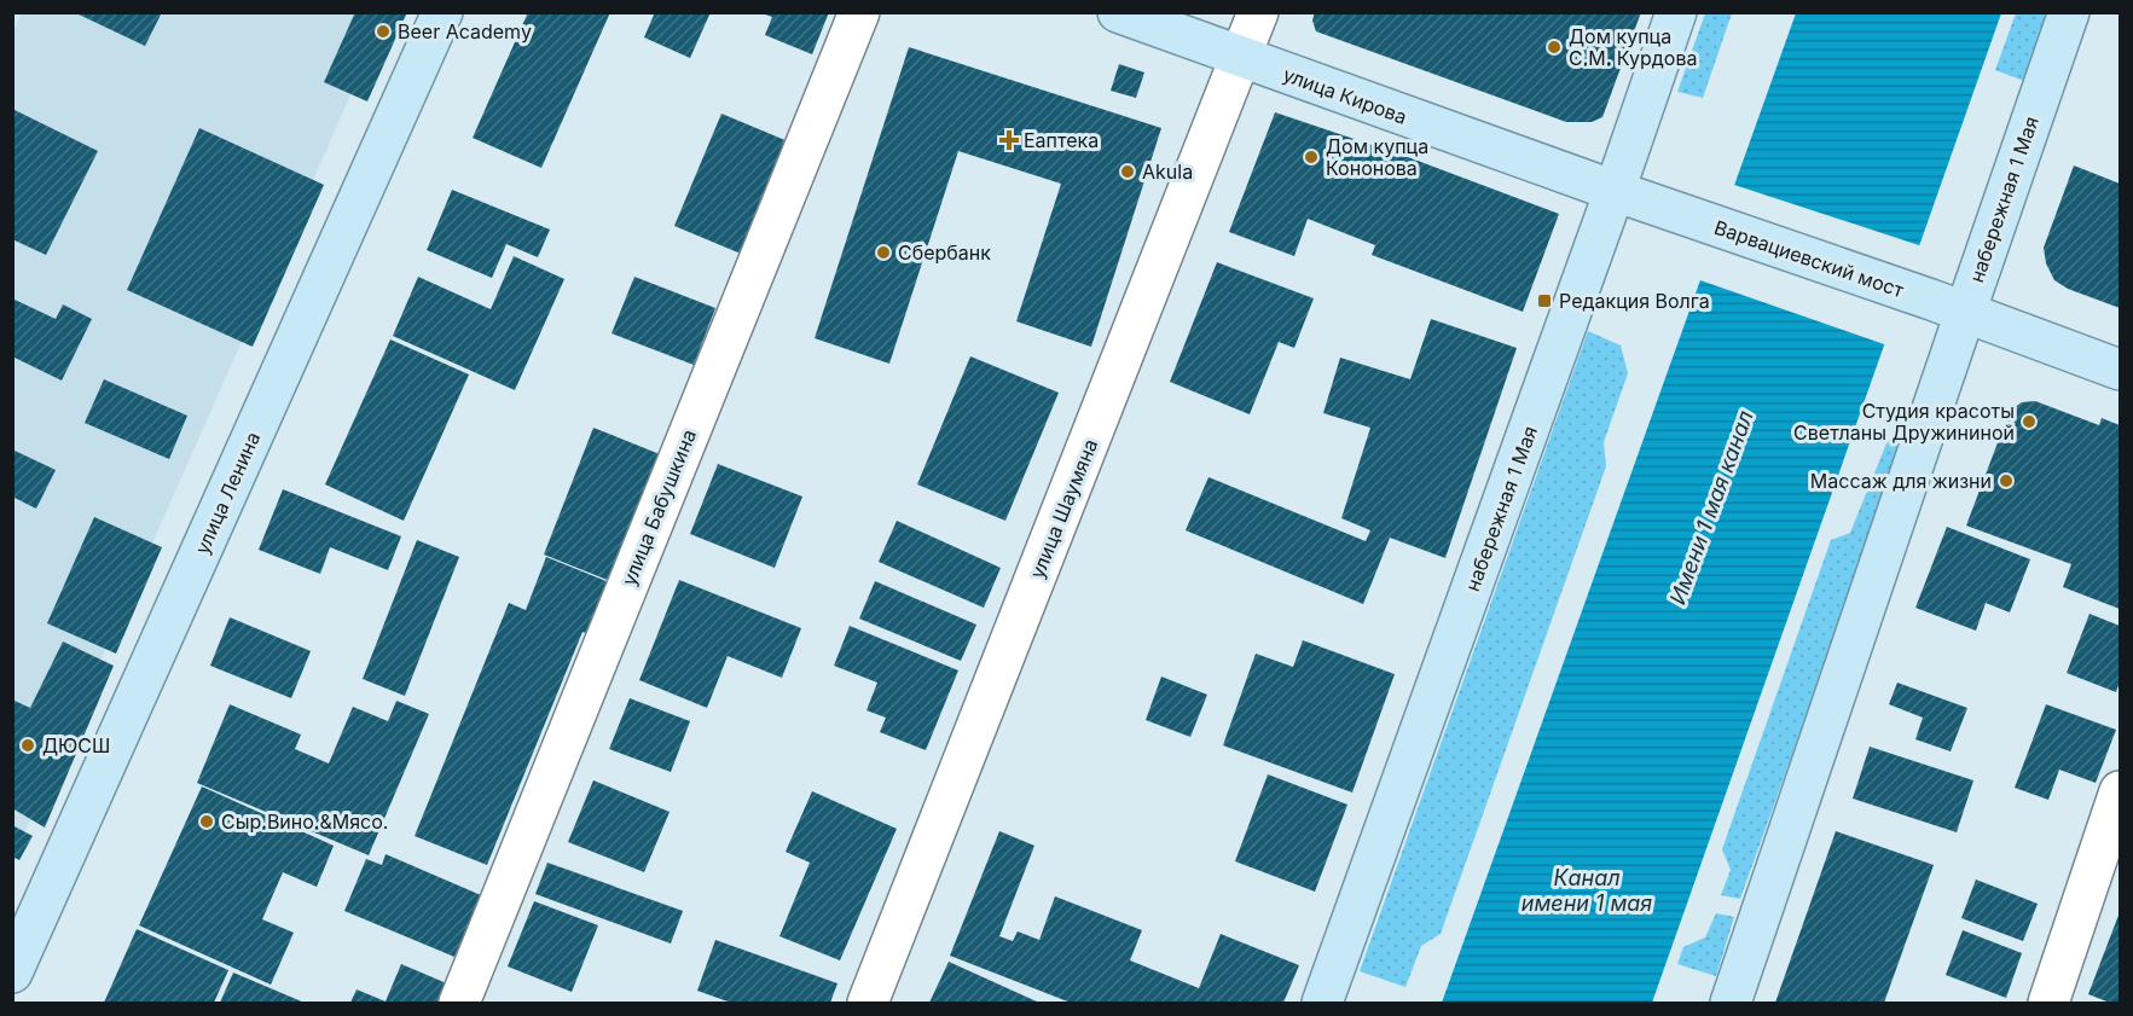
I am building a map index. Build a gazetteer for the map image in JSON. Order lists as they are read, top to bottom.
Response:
{
  "streets": {
    "main road": [
      "улица Кирова",
      "набережная 1 Мая",
      "Варвациевский мост",
      "улица Ленина"
    ],
    "street": ["улица Бабушкина", "улица Шаумяна"]
  },
  "crossings": [
    ["улица Кирова", "набережная 1 Мая"],
    ["улица Кирова", "Варвациевский мост"],
    ["улица Кирова", "улица Шаумяна"],
    ["набережная 1 Мая", "Варвациевский мост"]
  ],
  "water": ["Имени 1 мая канал", "Канал имени 1 мая"],
  "places": {
    "other": [
      "Beer Academy",
      "Дом купца С.М. Курдова",
      "Дом купца Кононова",
      "Akula",
      "Сбербанк",
      "Студия красоты Светланы Дружининой",
      "Массаж для жизни",
      "ДЮСШ",
      "Сыр.Вино.&Мясо."
    ],
    "health": ["Еаптека"],
    "transit": ["Редакция Волга"]
  }
}
